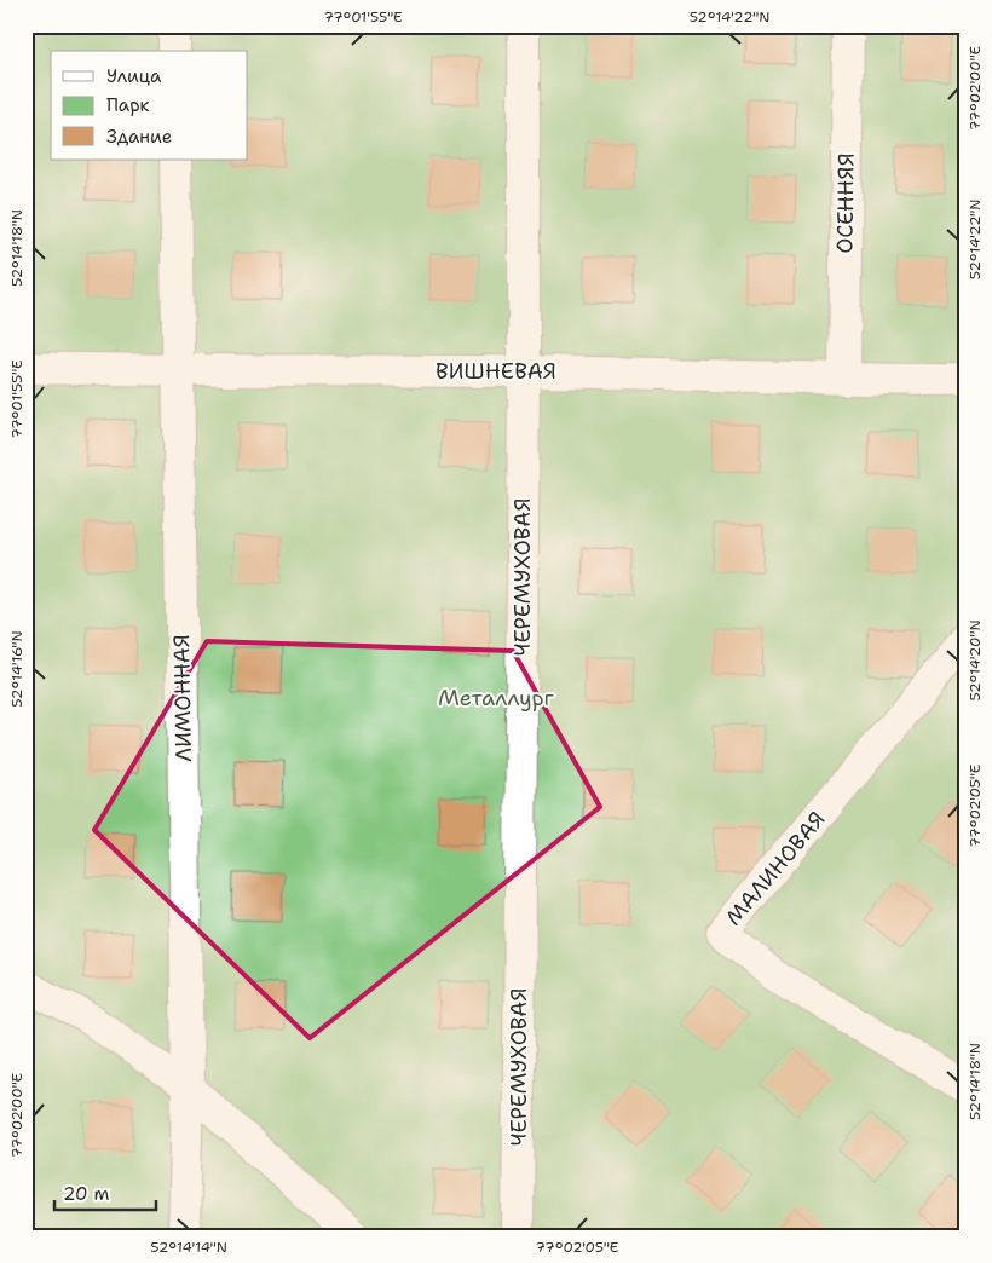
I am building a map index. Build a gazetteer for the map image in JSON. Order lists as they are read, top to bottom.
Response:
{
  "streets": {
    "street": [
      "ОСЕННЯЯ",
      "ВИШНЕВАЯ",
      "ЧЕРЕМУХОВАЯ",
      "ЛИМОННАЯ",
      "МАЛИНОВАЯ"
    ]
  },
  "crossings": [
    ["ОСЕННЯЯ", "ВИШНЕВАЯ"],
    ["ВИШНЕВАЯ", "ЧЕРЕМУХОВАЯ"],
    ["ВИШНЕВАЯ", "ЛИМОННАЯ"]
  ],
  "parks": ["Металлург"],
  "legend": ["Улица", "Парк", "Здание"],
  "scale_bar": "20 m",
  "coordinates": [
    "77°01'55\"E",
    "52°14'22\"N",
    "77°02'00\"E",
    "52°14'18\"N",
    "52°14'20\"N",
    "52°14'16\"N",
    "77°02'05\"E",
    "52°14'14\"N"
  ]
}
